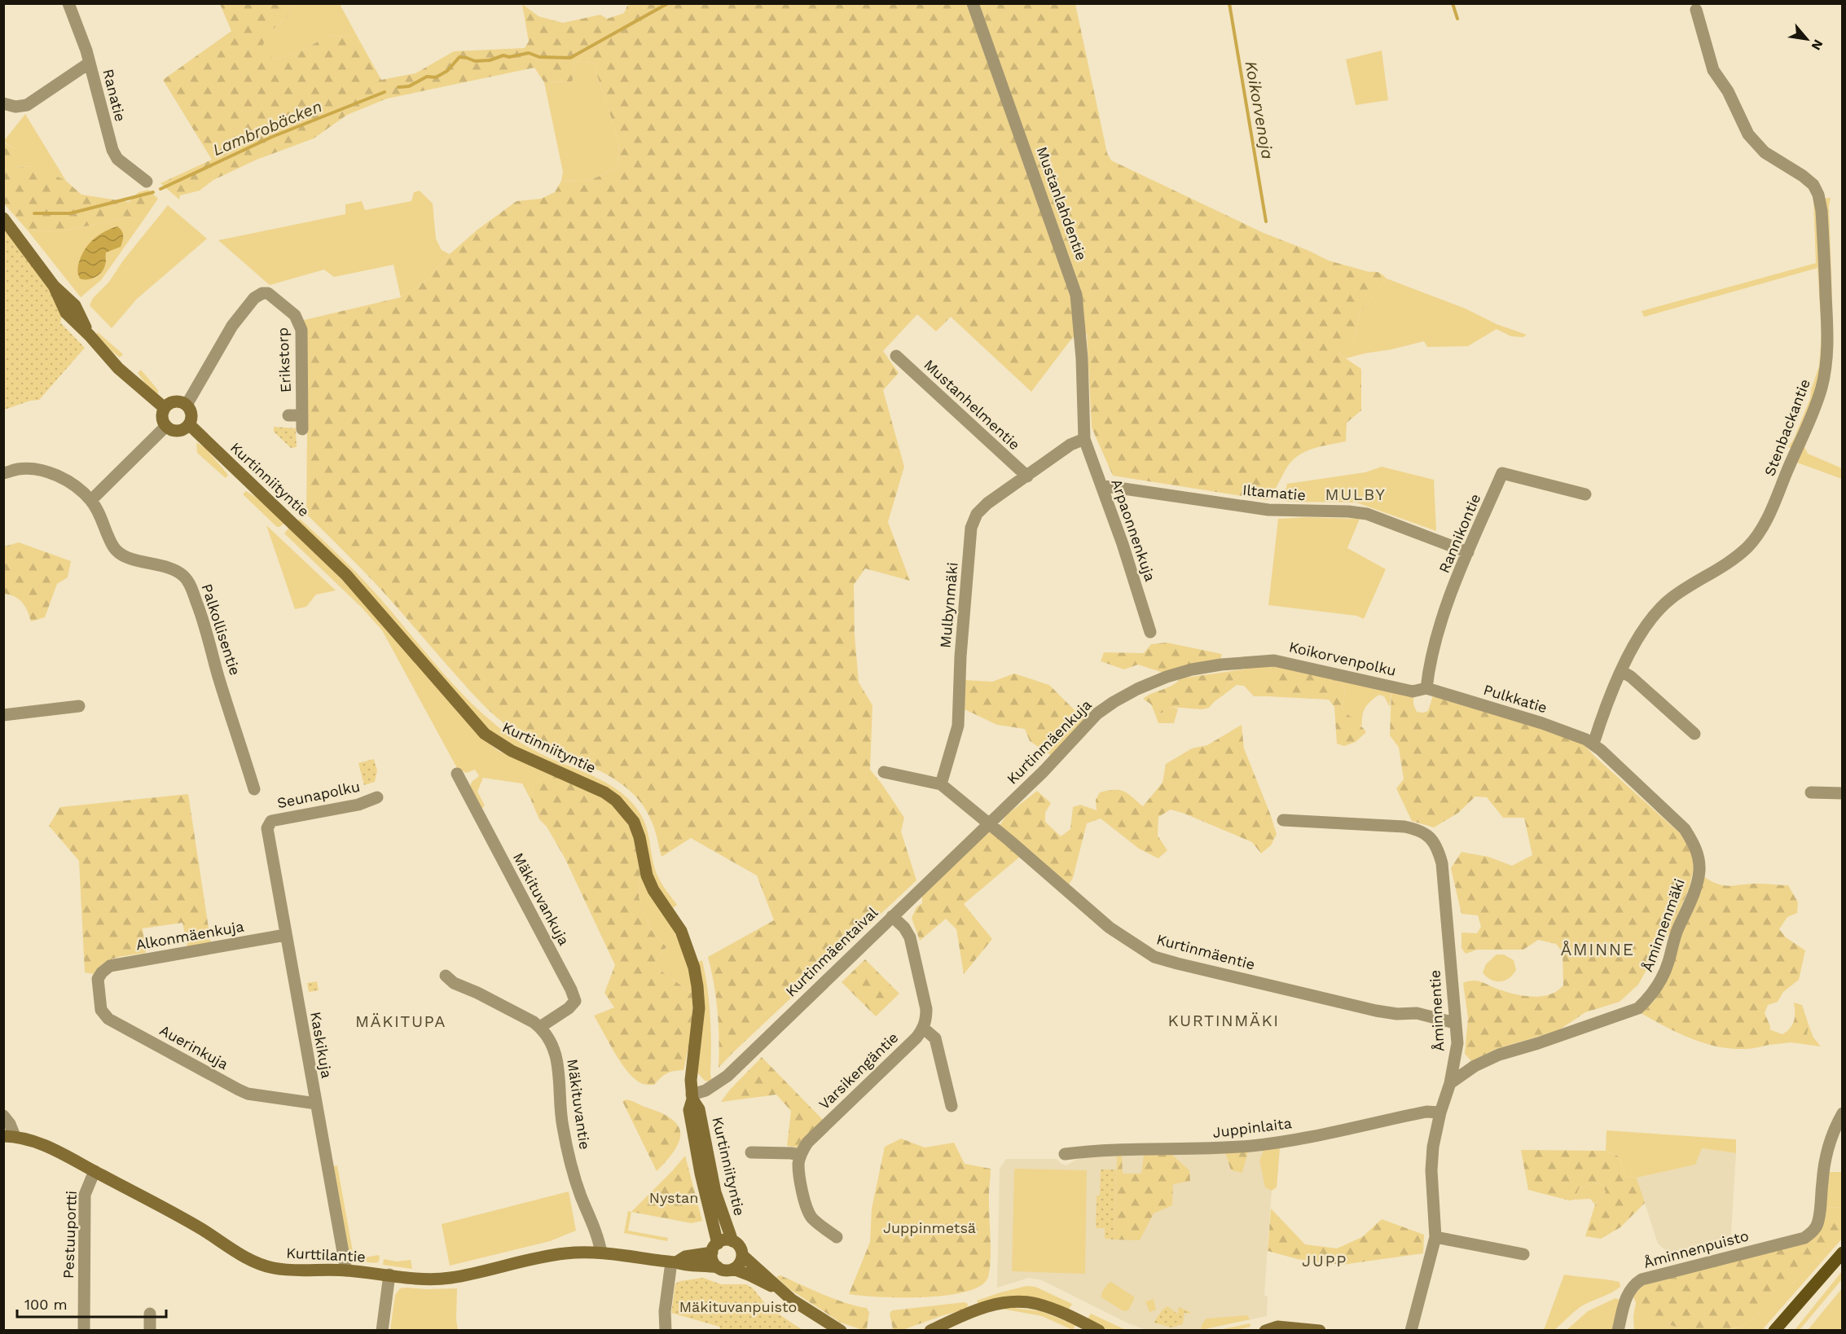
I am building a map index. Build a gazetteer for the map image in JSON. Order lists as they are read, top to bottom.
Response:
{
  "streets": {
    "street": [
      "Ranatie",
      "Mustanlahdentie",
      "Erikstorp",
      "Mustanhelmentie",
      "Stenbackantie",
      "Kurtinniityntie",
      "Iltamatie",
      "Arpaonnenkuja",
      "Rannikontie",
      "Mulbynmäki",
      "Palkollisentie",
      "Koikorvenpolku",
      "Pulkkatie",
      "Kurtinmäenkuja",
      "Seunapolku",
      "Mäkituvankuja",
      "Åminnenmäki",
      "Alkonmäenkuja",
      "Kurtinmäentaival",
      "Kurtinmäentie",
      "Åminnentie",
      "Kaskikuja",
      "Auerinkuja",
      "Varsikengäntie",
      "Mäkituvantie",
      "Juppinlaita",
      "Pestuuportti",
      "Åminnenpuisto",
      "Kurttilantie"
    ]
  },
  "crossings": [
    ["Mustanlahdentie", "Arpaonnenkuja"],
    ["Mustanlahdentie", "Mulbynmäki"],
    ["Erikstorp", "Kurtinniityntie"],
    ["Mustanhelmentie", "Mulbynmäki"],
    ["Stenbackantie", "Pulkkatie"],
    ["Stenbackantie", "Åminnenmäki"],
    ["Kurtinniityntie", "Kurtinmäentaival"],
    ["Kurtinniityntie", "Kurttilantie"],
    ["Iltamatie", "Arpaonnenkuja"],
    ["Iltamatie", "Rannikontie"],
    ["Arpaonnenkuja", "Mulbynmäki"],
    ["Rannikontie", "Koikorvenpolku"],
    ["Rannikontie", "Pulkkatie"],
    ["Koikorvenpolku", "Pulkkatie"],
    ["Koikorvenpolku", "Kurtinmäenkuja"],
    ["Pulkkatie", "Åminnenmäki"],
    ["Kurtinmäenkuja", "Kurtinmäentaival"],
    ["Kurtinmäenkuja", "Kurtinmäentie"],
    ["Seunapolku", "Kaskikuja"],
    ["Mäkituvankuja", "Mäkituvantie"],
    ["Åminnenmäki", "Åminnentie"],
    ["Alkonmäenkuja", "Kaskikuja"],
    ["Alkonmäenkuja", "Auerinkuja"],
    ["Kurtinmäentaival", "Kurtinmäentie"],
    ["Kurtinmäentie", "Åminnentie"],
    ["Åminnentie", "Juppinlaita"],
    ["Kaskikuja", "Auerinkuja"],
    ["Kaskikuja", "Kurttilantie"],
    ["Mäkituvantie", "Kurttilantie"],
    ["Pestuuportti", "Kurttilantie"]
  ],
  "districts": [
    "MULBY",
    "ÅMINNE",
    "KURTINMÄKI",
    "MÄKITUPA",
    "JUPP"
  ],
  "water": ["Koikorvenoja", "Lambrobäcken"],
  "parks": ["Nystan", "Juppinmetsä", "Mäkituvanpuisto"],
  "scale_bar": "100 m",
  "north": "bottom right"
}
